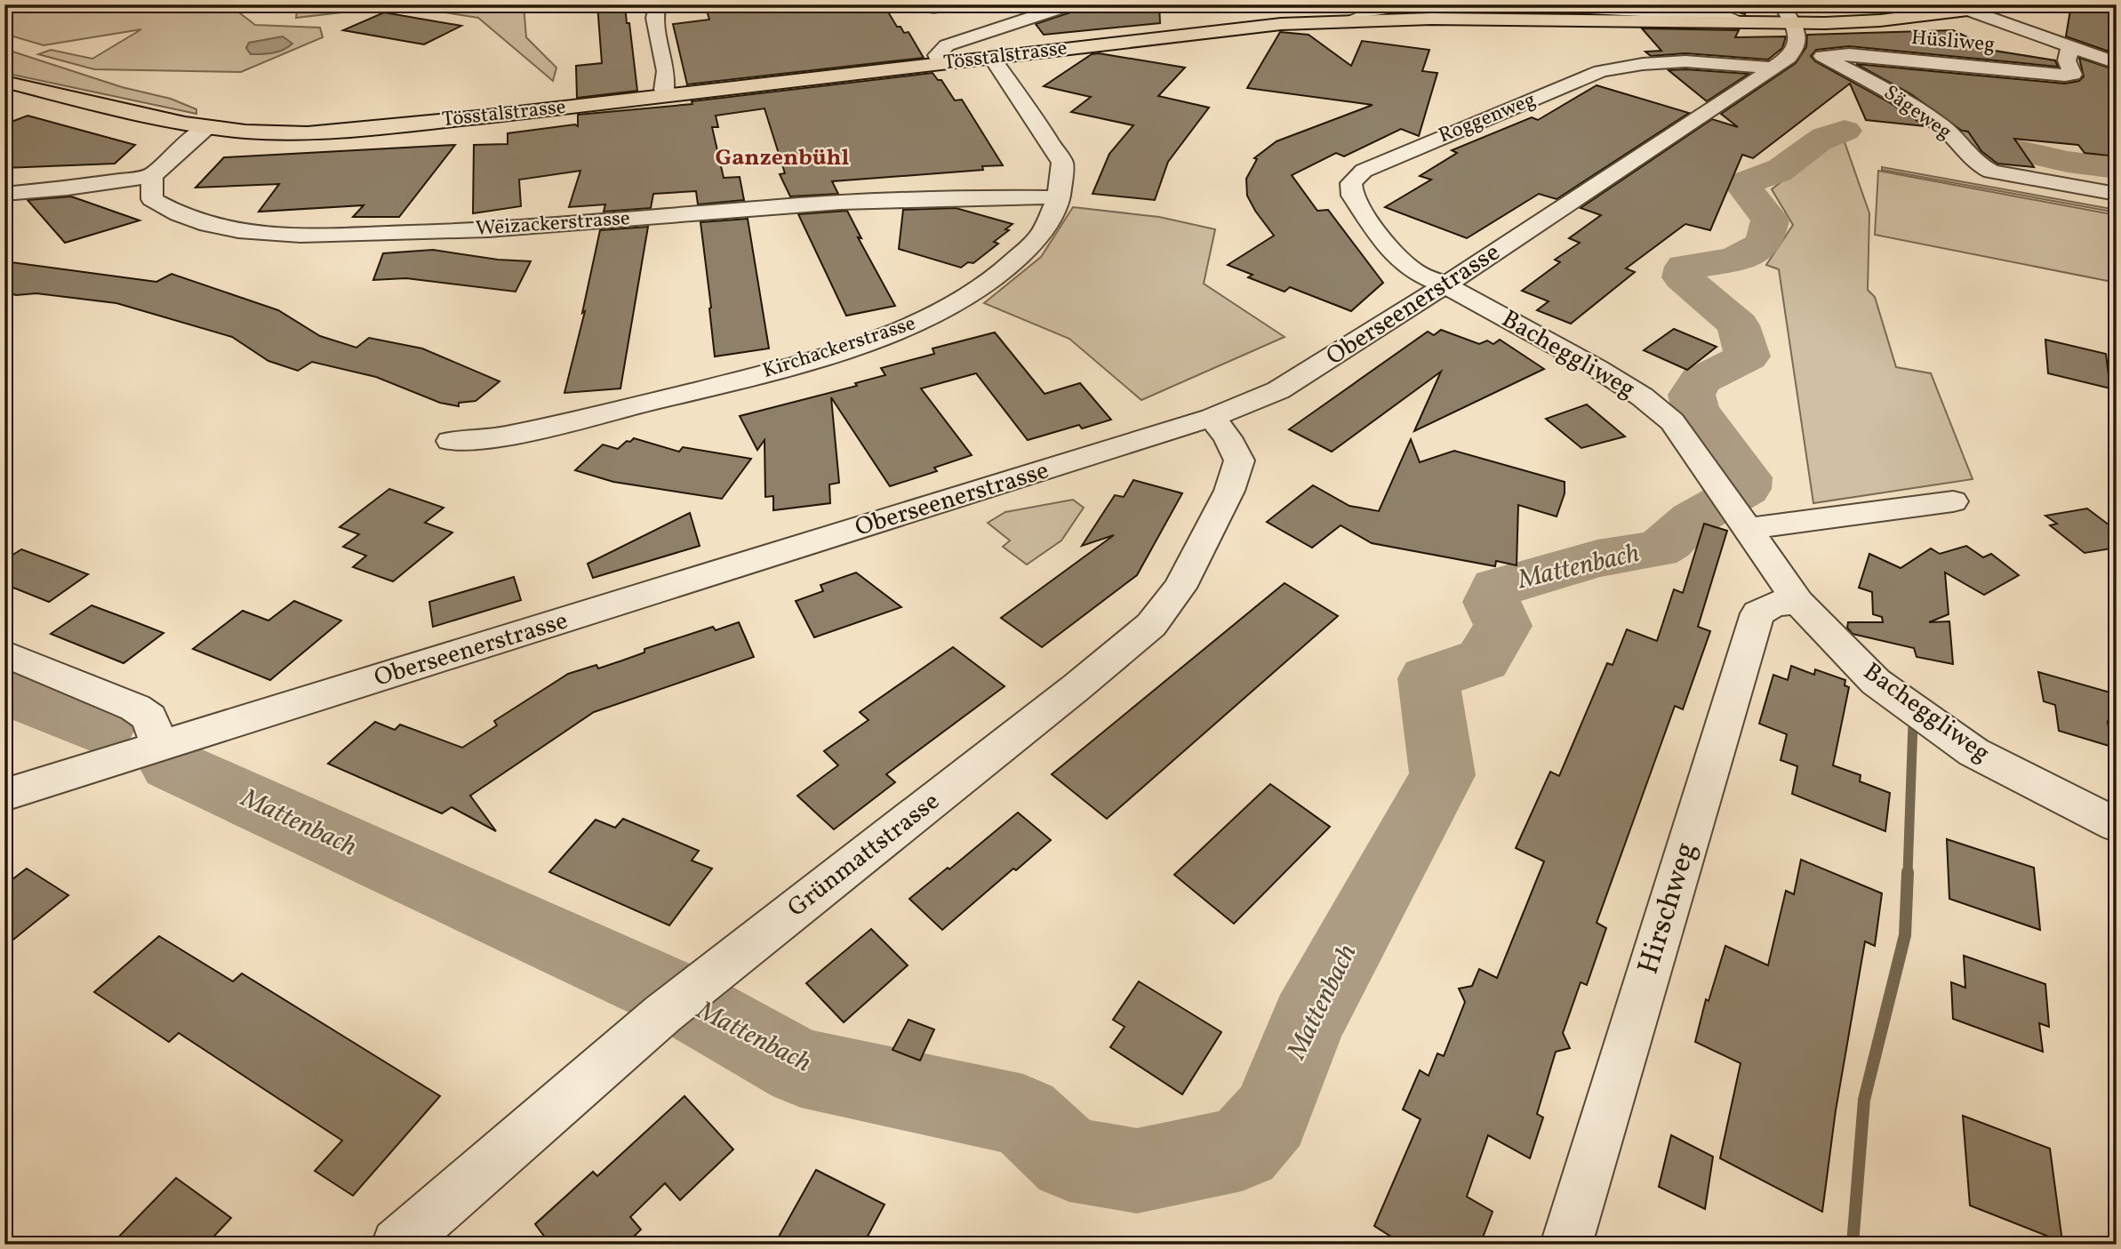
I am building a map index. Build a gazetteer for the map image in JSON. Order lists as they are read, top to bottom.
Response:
{
  "streets": {
    "main road": ["Tösstalstrasse"],
    "street": [
      "Hüsliweg",
      "Sägeweg",
      "Roggenweg",
      "Weizackerstrasse",
      "Oberseenerstrasse",
      "Kirchackerstrasse",
      "Bacheggliweg",
      "Grünmattstrasse",
      "Hirschweg"
    ]
  },
  "crossings": [
    ["Hüsliweg", "Sägeweg"],
    ["Hüsliweg", "Oberseenerstrasse"],
    ["Tösstalstrasse", "Kirchackerstrasse"],
    ["Roggenweg", "Oberseenerstrasse"],
    ["Roggenweg", "Bacheggliweg"],
    ["Weizackerstrasse", "Kirchackerstrasse"],
    ["Oberseenerstrasse", "Bacheggliweg"],
    ["Oberseenerstrasse", "Grünmattstrasse"],
    ["Bacheggliweg", "Hirschweg"]
  ],
  "districts": ["Ganzenbühl"],
  "water": ["Mattenbach"]
}
